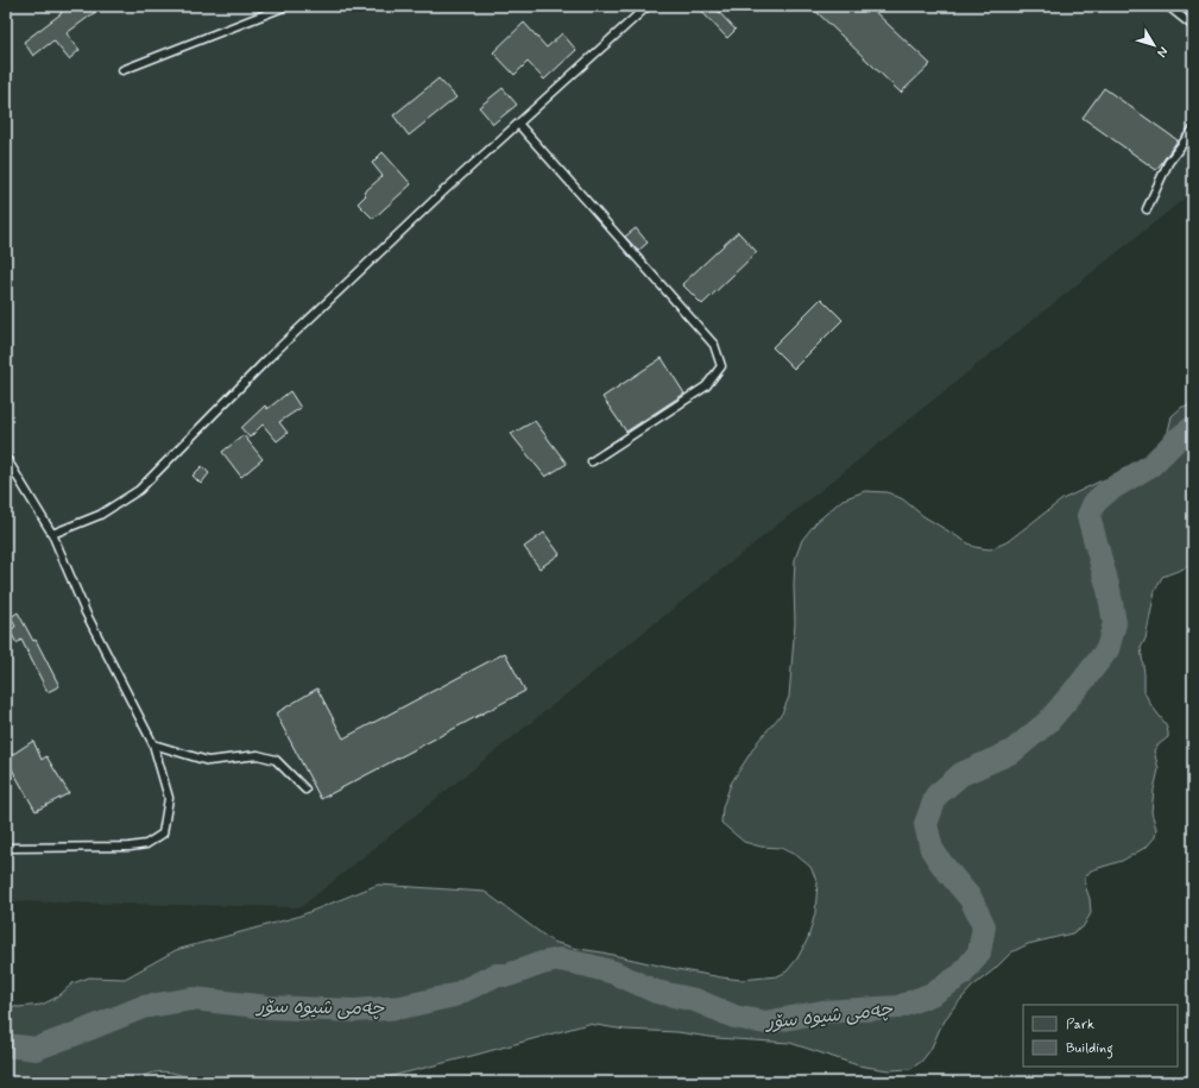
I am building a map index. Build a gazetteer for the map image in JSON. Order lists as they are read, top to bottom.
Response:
{
  "water": ["چەمی شیوە سۆر"],
  "legend": ["Park", "Building"],
  "north": "bottom right"
}
